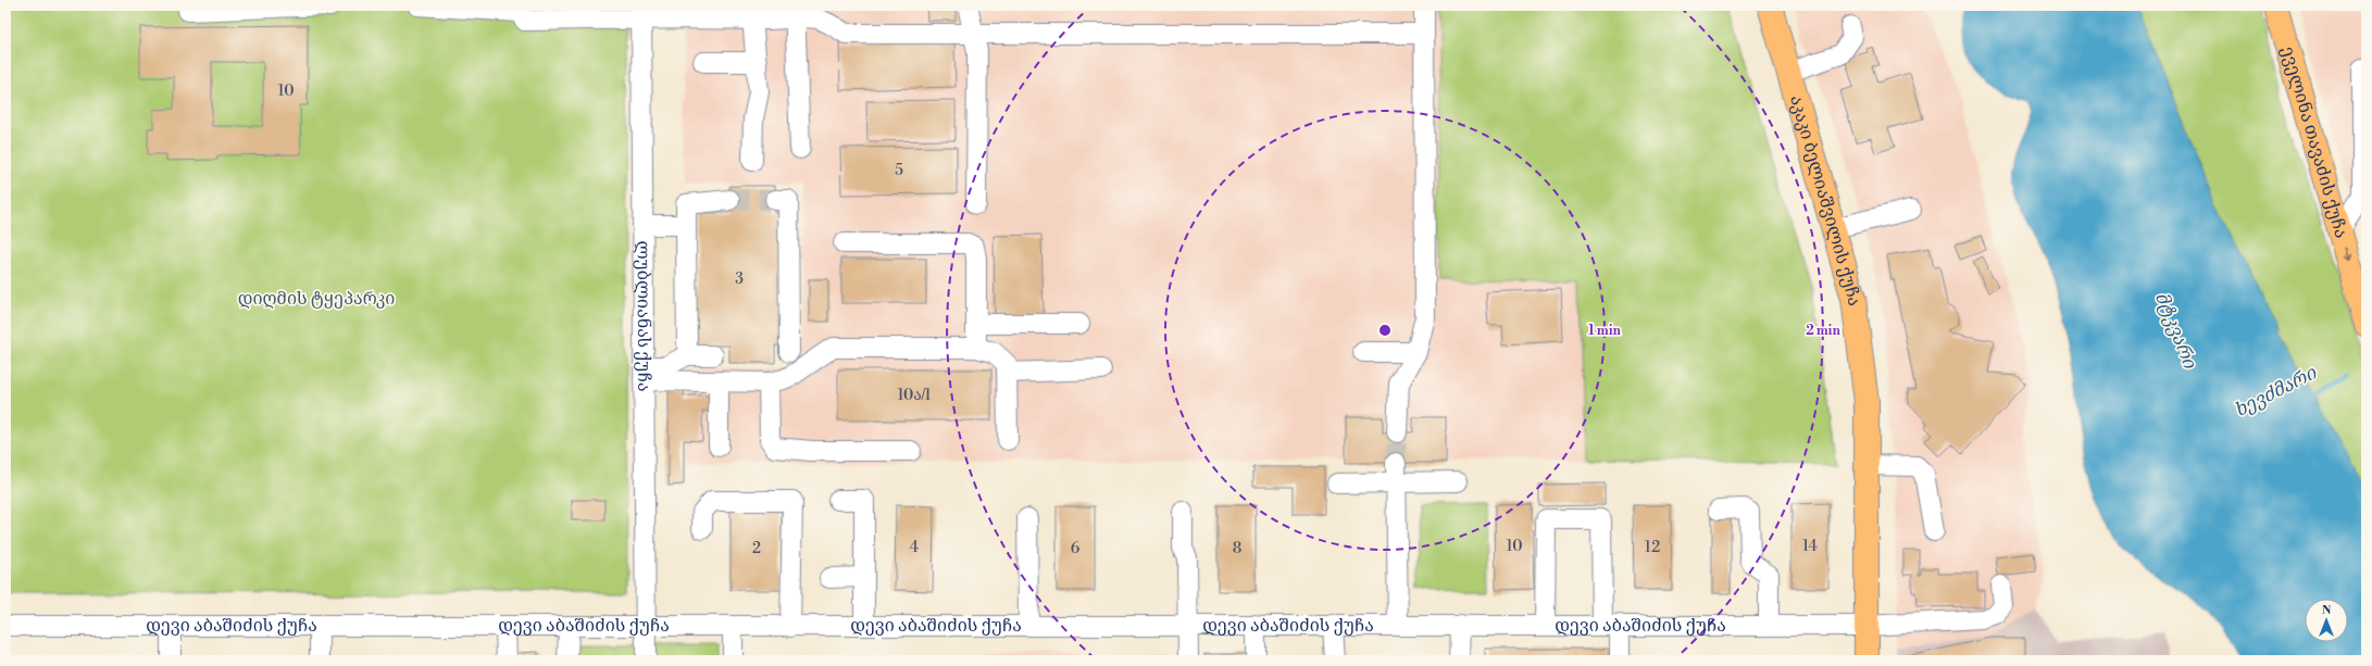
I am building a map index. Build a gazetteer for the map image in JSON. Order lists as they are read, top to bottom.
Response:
{
  "streets": {
    "main road": ["ეველინა თავაძის ქუჩა", "აკაკი ბელიაშვილის ქუჩა"],
    "street": ["ლუბლიანას ქუჩა", "დევი აბაშიძის ქუჩა"]
  },
  "crossings": [
    ["აკაკი ბელიაშვილის ქუჩა", "დევი აბაშიძის ქუჩა"],
    ["ლუბლიანას ქუჩა", "დევი აბაშიძის ქუჩა"]
  ],
  "water": ["მტკვარი", "ხევძმარი"],
  "parks": ["დიღმის ტყეპარკი"],
  "house_numbers": [
    "10",
    "5",
    "3",
    "10ა/1",
    "10",
    "14",
    "4",
    "12",
    "2",
    "6",
    "8"
  ],
  "north": "top",
  "rings": ["1 min", "2 min"]
}
